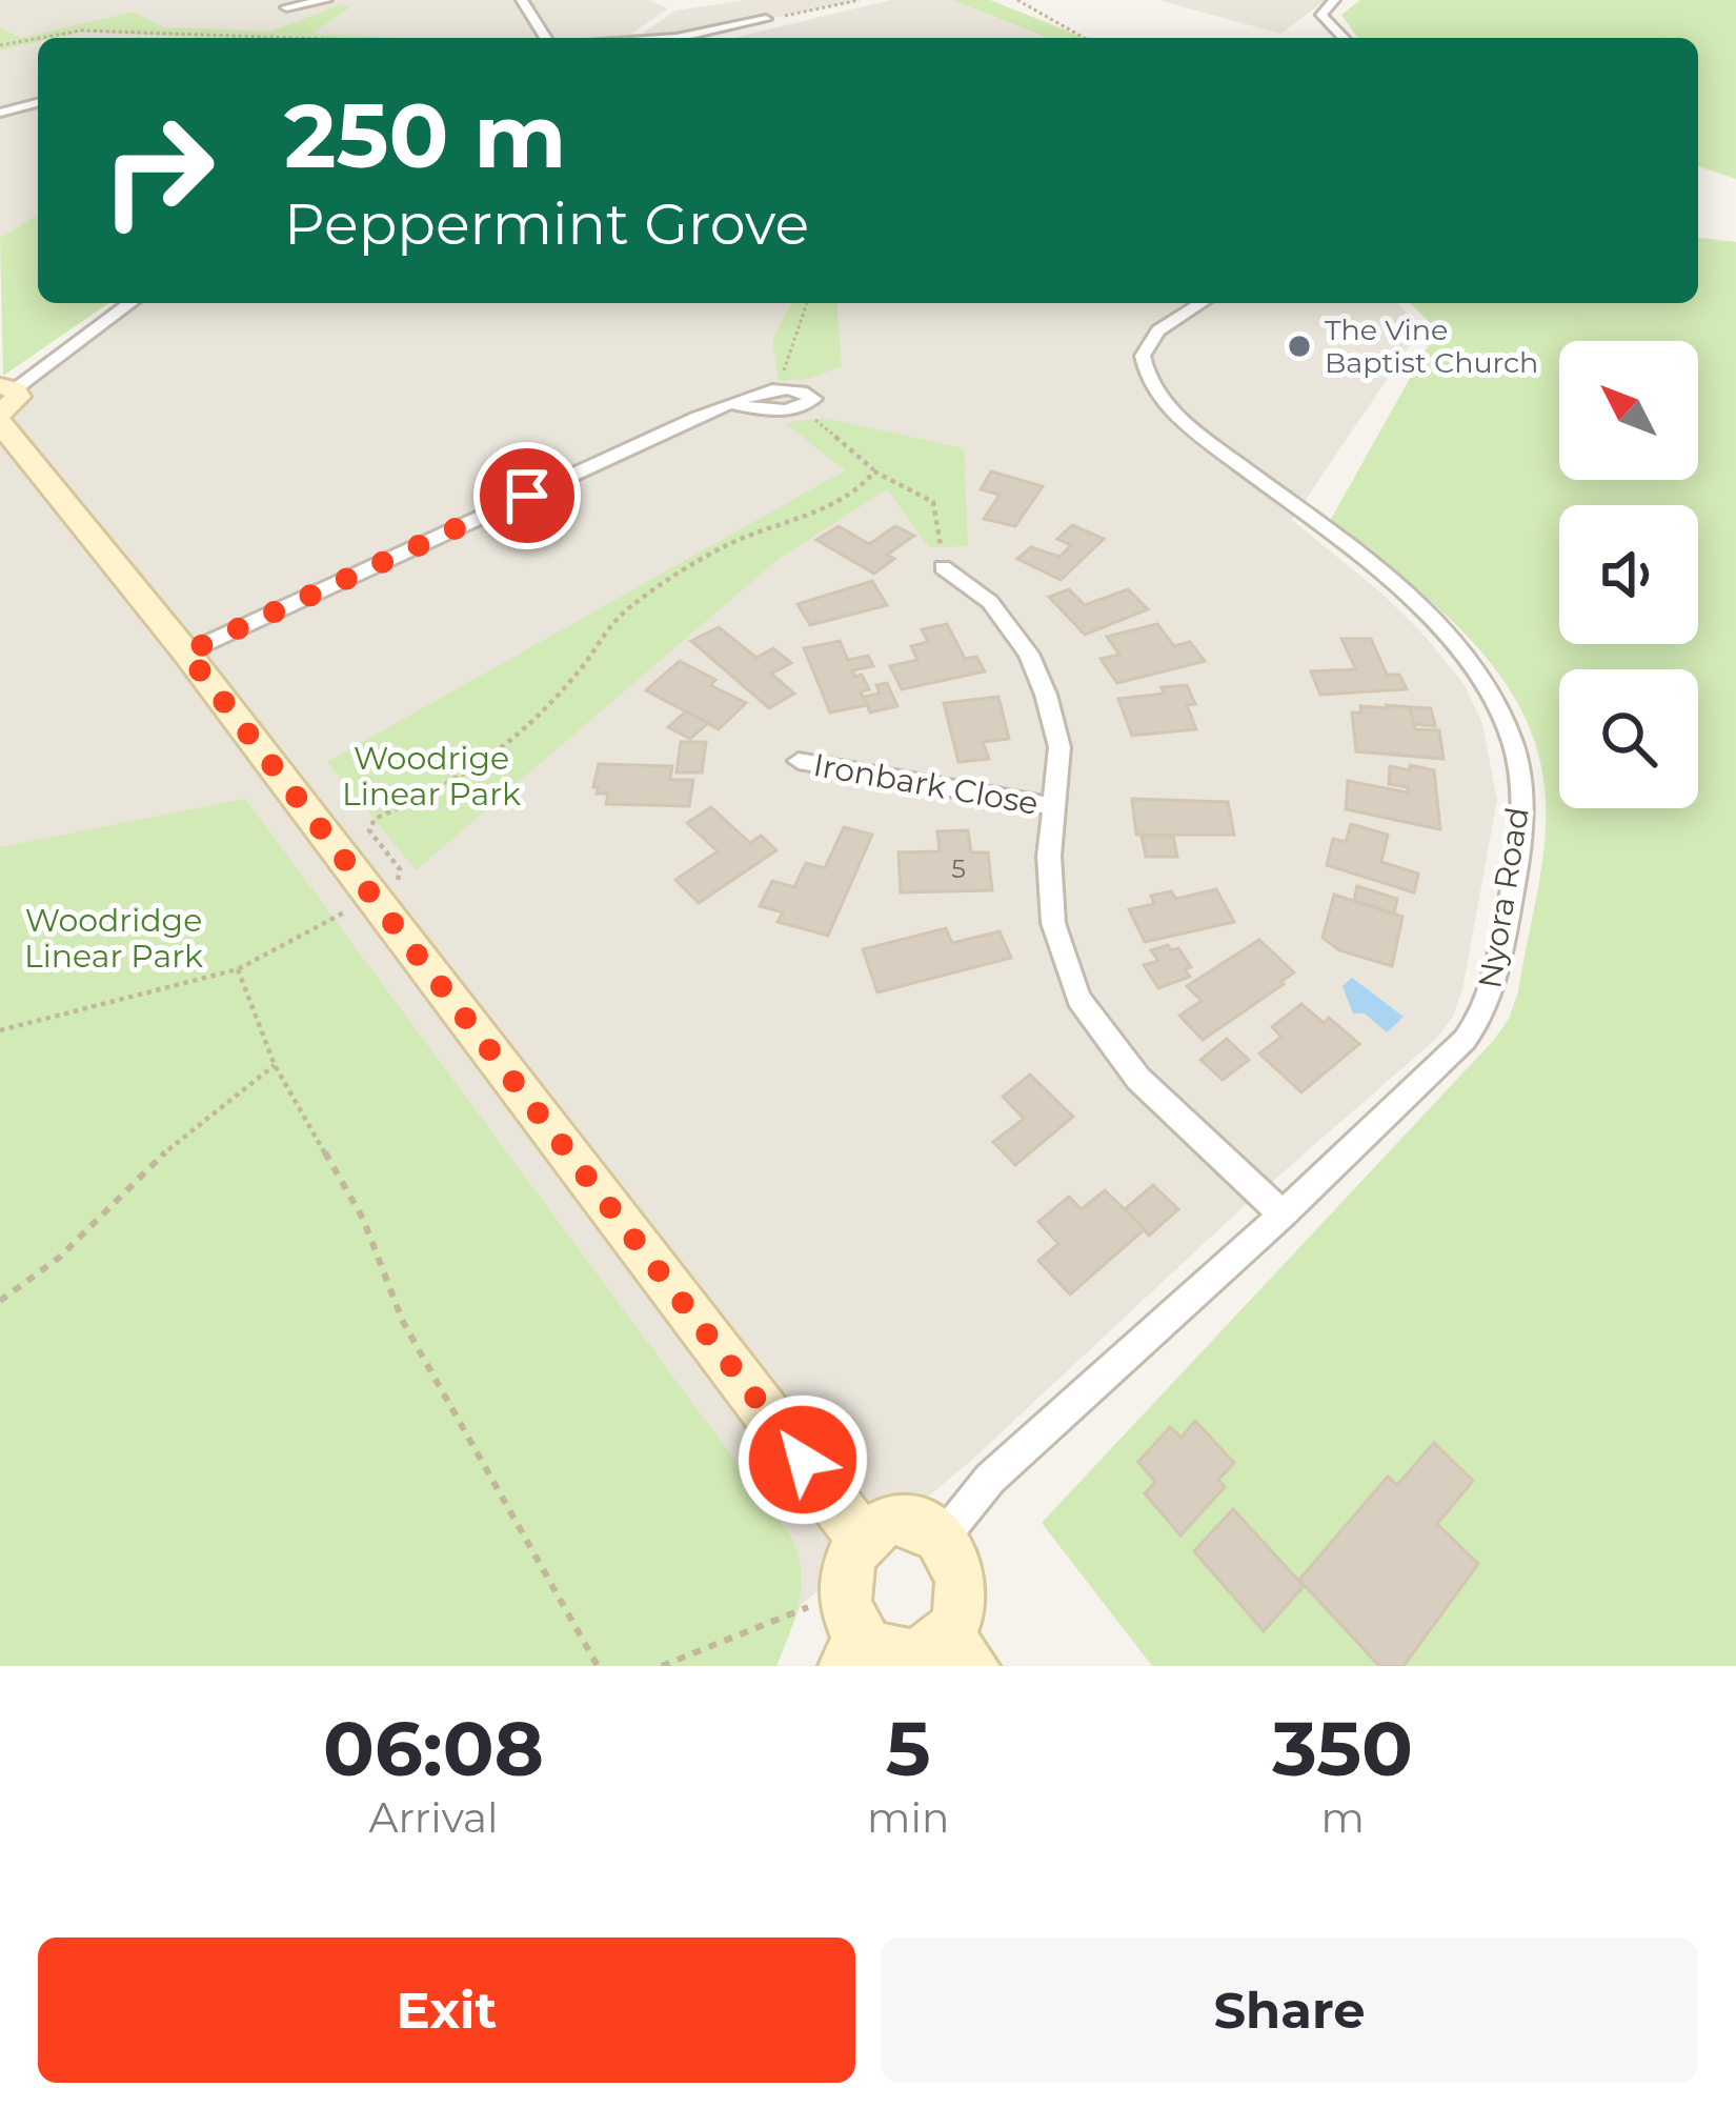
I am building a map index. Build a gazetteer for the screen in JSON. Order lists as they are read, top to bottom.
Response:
{
  "streets": {
    "street": ["Ironbark Close", "Nyora Road"]
  },
  "parks": ["Woodrige Linear Park", "Woodridge Linear Park"],
  "places": ["The Vine Baptist Church"],
  "house_numbers": ["5"],
  "north": "top left",
  "page": {
    "turn": ["250 m", "Peppermint Grove"],
    "eta": [
      "06:08",
      "Arrival",
      "5",
      "min",
      "350",
      "m"
    ],
    "buttons": ["Exit", "Share"]
  }
}
